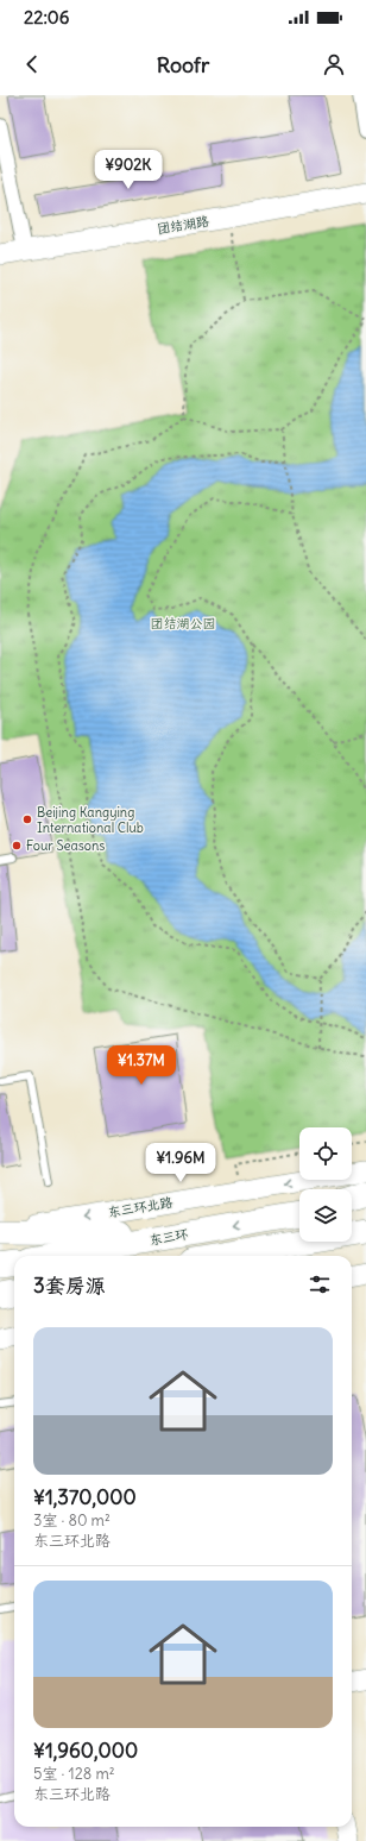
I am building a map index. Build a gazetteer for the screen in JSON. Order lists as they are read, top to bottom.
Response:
{
  "streets": {
    "highway": ["东三环"],
    "street": ["团结湖路", "东三环北路"]
  },
  "one_way": ["东三环北路"],
  "parks": ["团结湖公园"],
  "places": ["Beijing Kangying International Club", "Four Seasons"],
  "page": {
    "status": "22:06",
    "header": "Roofr",
    "price": ["¥902K", "¥1.37M", "¥1.96M"],
    "heading": "3套房源",
    "list": [
      {
        "name": "¥1,370,000",
        "note": "3室 · 80 m² · 东三环北路"
      },
      {
        "name": "¥1,960,000",
        "note": "5室 · 128 m² · 东三环北路"
      }
    ]
  }
}
